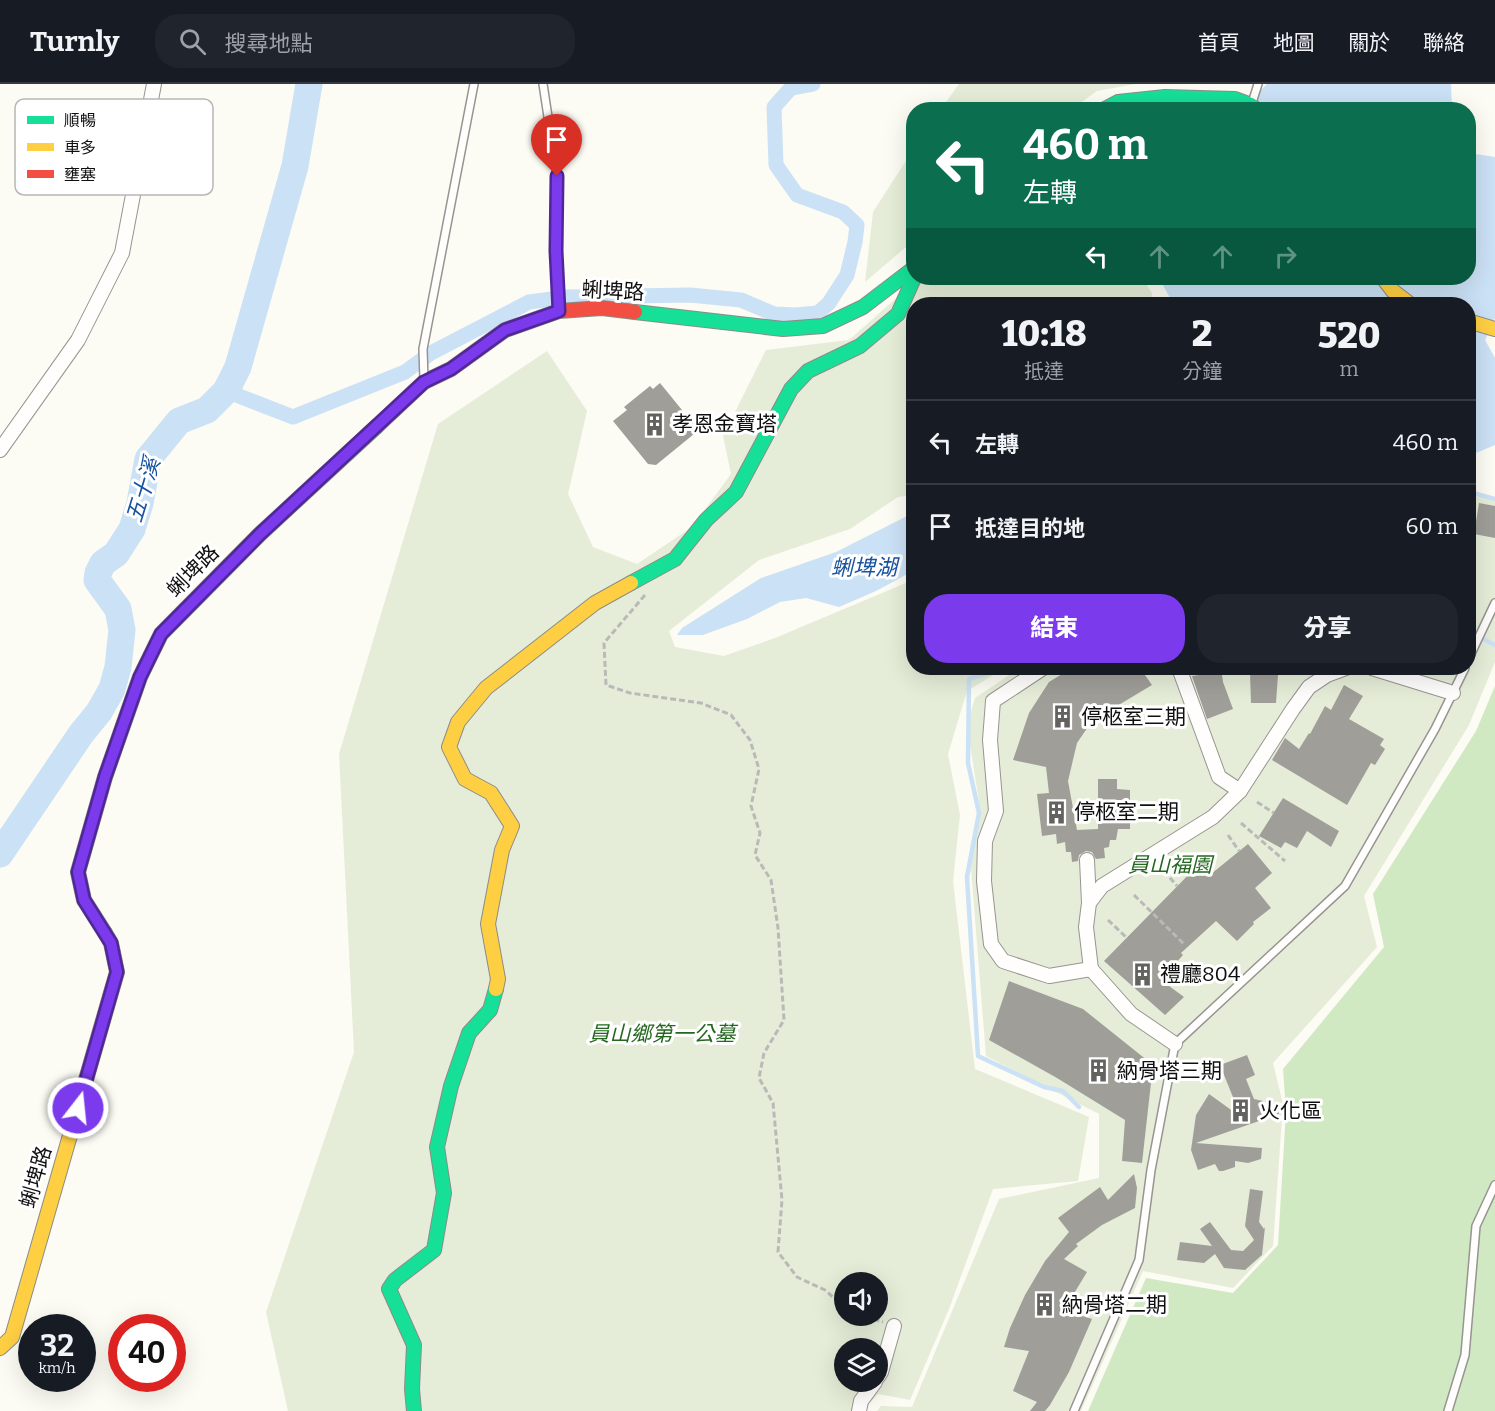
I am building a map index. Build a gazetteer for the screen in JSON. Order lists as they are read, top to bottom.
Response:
{
  "streets": {
    "street": ["蜊埤路"]
  },
  "water": ["五十溪", "蜊埤湖"],
  "parks": ["員山福園", "員山鄉第一公墓"],
  "places": {
    "building": [
      "孝恩金寶塔",
      "停柩室三期",
      "停柩室二期",
      "禮廳804",
      "納骨塔三期",
      "火化區",
      "納骨塔二期"
    ]
  },
  "legend": ["順暢", "車多", "壅塞"],
  "page": {
    "header": "Turnly",
    "search": "搜尋地點",
    "nav": [
      "首頁",
      "地圖",
      "關於",
      "聯絡"
    ],
    "turn": ["460 m", "左轉"],
    "eta": [
      "10:18",
      "抵達",
      "2",
      "分鐘",
      "520",
      "m"
    ],
    "list": [
      {
        "name": "左轉",
        "value": "460 m"
      },
      {
        "name": "抵達目的地",
        "value": "60 m"
      }
    ],
    "buttons": ["結束", "分享"],
    "speed": "32 km/h",
    "limit": "40"
  }
}
